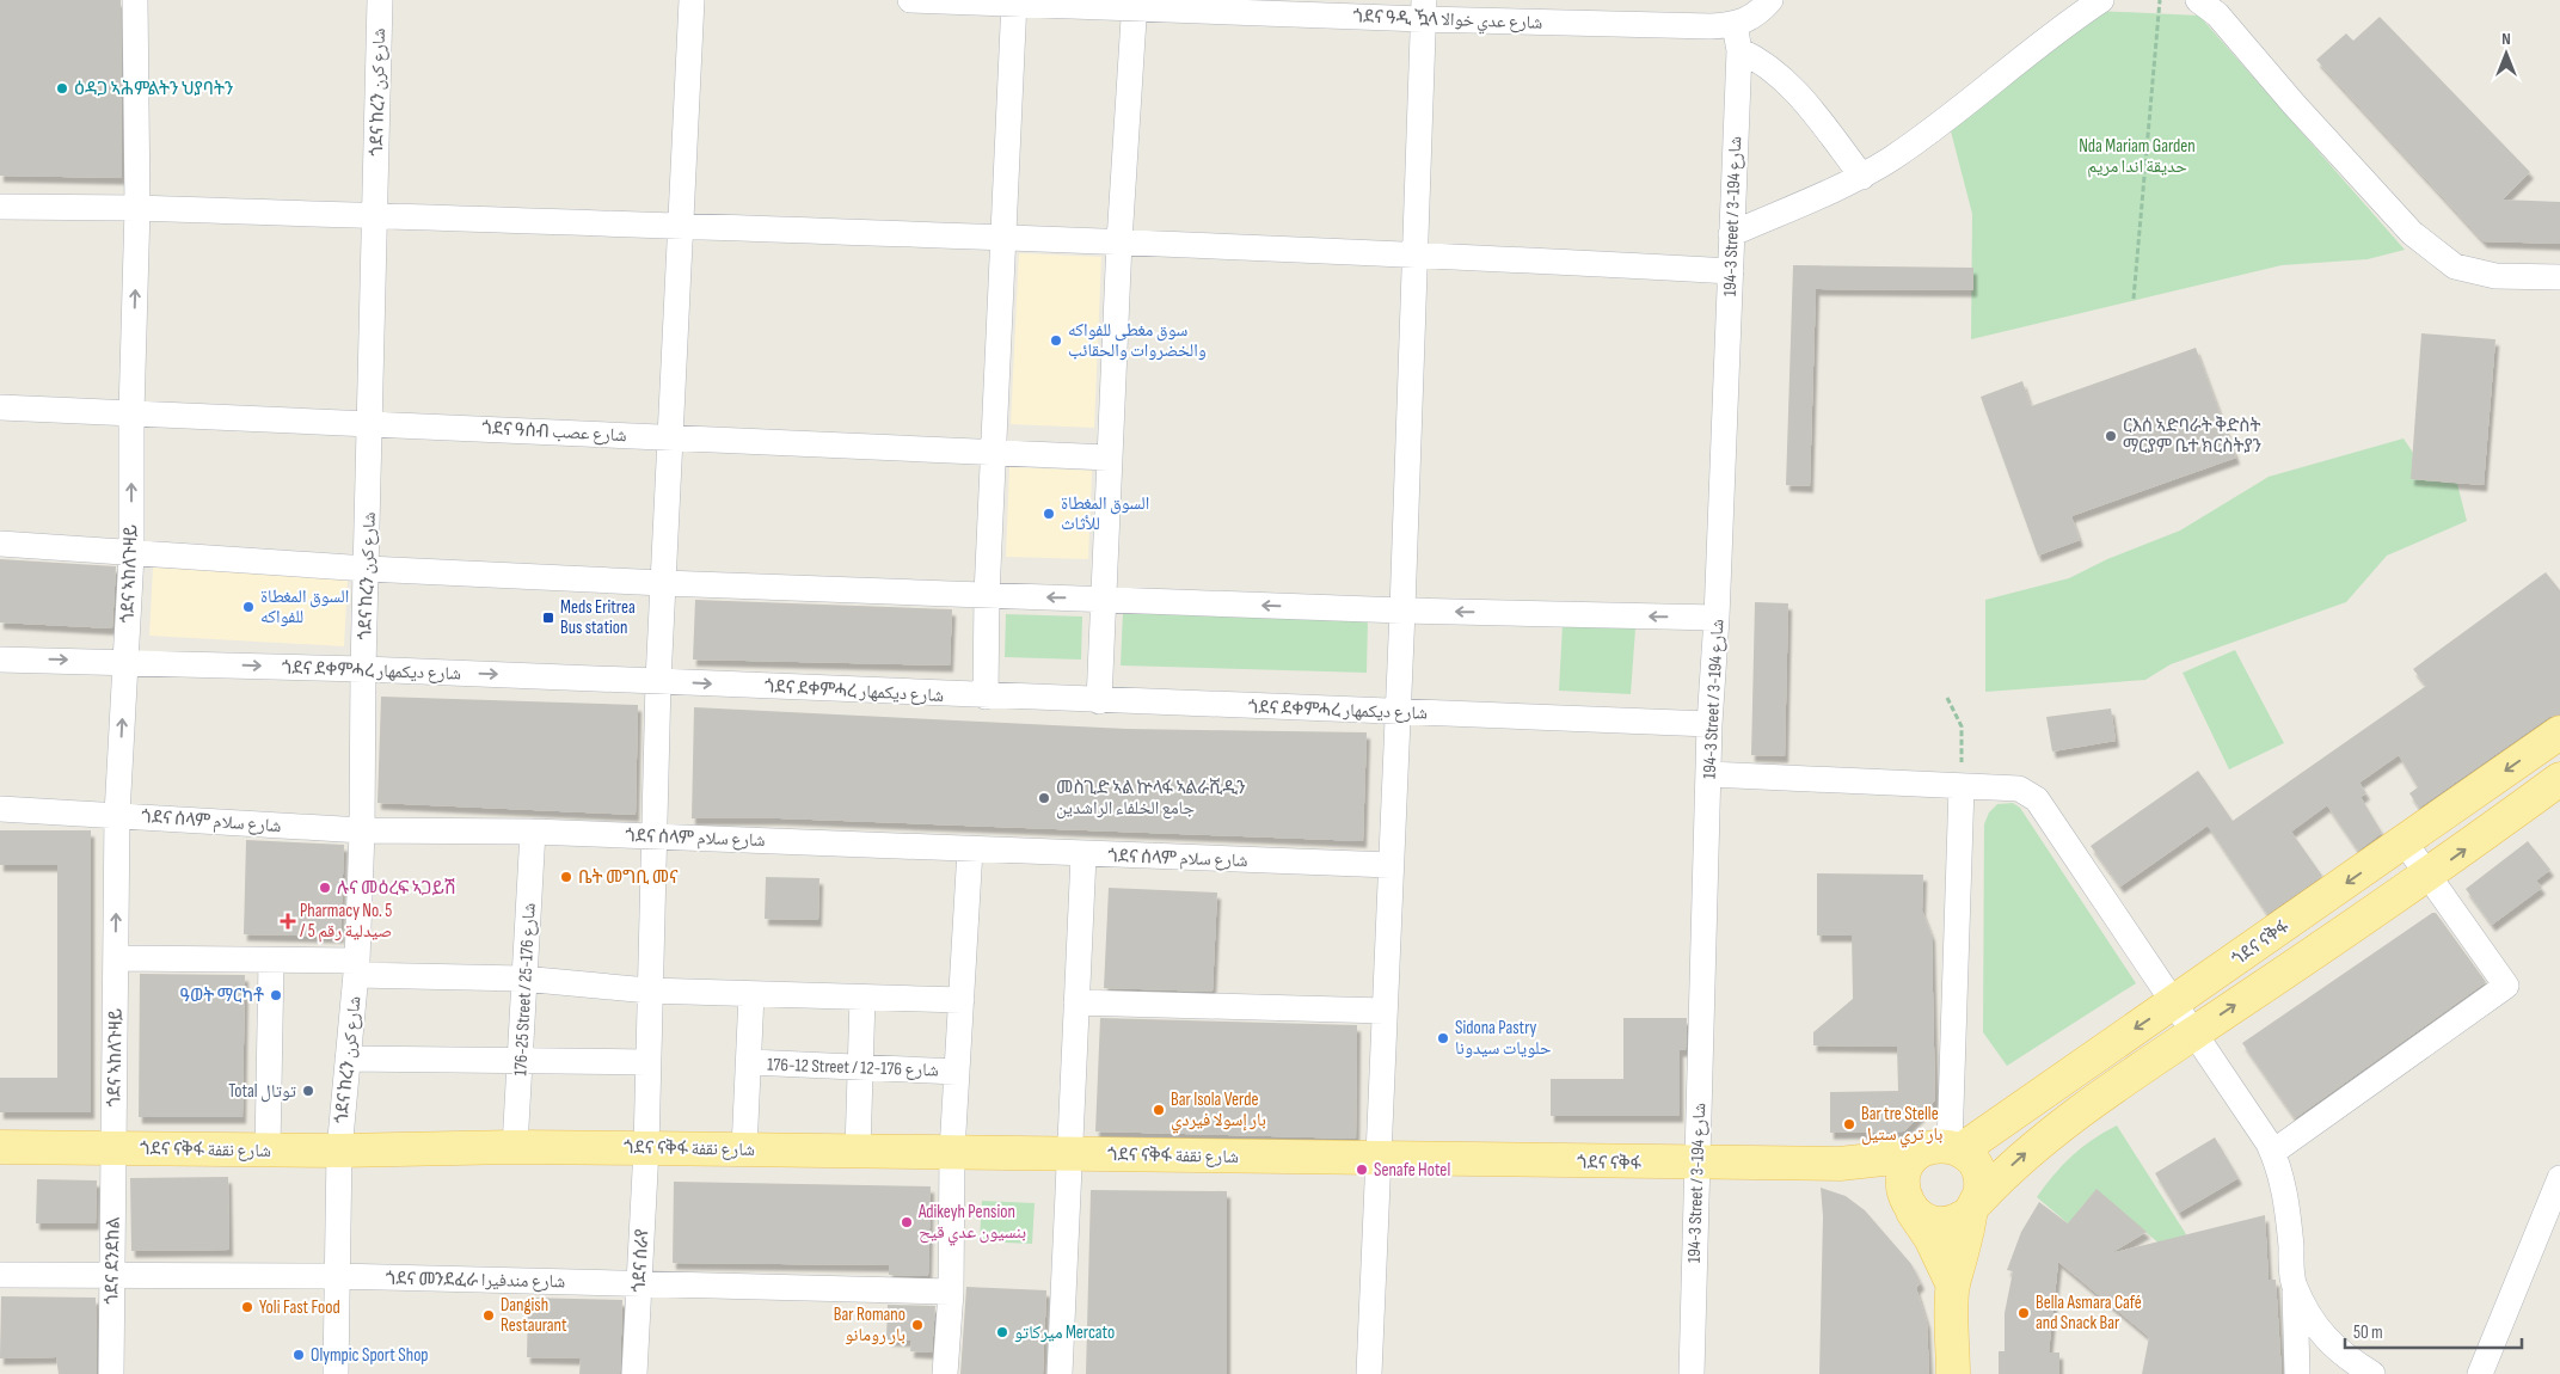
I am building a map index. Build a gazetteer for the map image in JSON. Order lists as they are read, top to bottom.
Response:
{
  "streets": {
    "main road": ["ጎደና ናቅፋ", "ጎደና ናቅፋ شارع نقفة"],
    "street": [
      "ጎደና ዓዲ ዃላ شارع عدي خوالا",
      "ጎደና ከረን شارع كرن",
      "194-3 Street / شارع 194-3",
      "ጎደና ዓሰብ شارع عصب",
      "ጎደና ኣከለጉዛይ",
      "ጎደና ደቀምሓረ شارع ديكمهار",
      "ጎደና ሰላም شارع سلام",
      "176-25 Street / شارع 176-25",
      "176-12 Street / شارع 176-12",
      "ጎደና ደንደከል",
      "ጎደና ሰራየ",
      "ጎደና መንደፈራ شارع مندفيرا"
    ]
  },
  "crossings": [
    ["ጎደና ዓዲ ዃላ شارع عدي خوالا", "194-3 Street / شارع 194-3"],
    ["ጎደና ከረን شارع كرن", "ጎደና ዓሰብ شارع عصب"],
    ["ጎደና ከረን شارع كرن", "ጎደና ደቀምሓረ شارع ديكمهار"],
    ["ጎደና ከረን شارع كرن", "ጎደና ሰላም شارع سلام"],
    ["ጎደና ከረን شارع كرن", "ጎደና ናቅፋ شارع نقفة"],
    ["ጎደና ከረን شارع كرن", "ጎደና መንደፈራ شارع مندفيرا"],
    ["194-3 Street / شارع 194-3", "ጎደና ደቀምሓረ شارع ديكمهار"],
    ["194-3 Street / شارع 194-3", "ጎደና ናቅፋ"],
    ["ጎደና ዓሰብ شارع عصب", "ጎደና ኣከለጉዛይ"],
    ["ጎደና ዓሰብ شارع عصب", "ጎደና ሰራየ"],
    ["ጎደና ኣከለጉዛይ", "ጎደና ደቀምሓረ شارع ديكمهار"],
    ["ጎደና ኣከለጉዛይ", "ጎደና ሰላም شارع سلام"],
    ["ጎደና ኣከለጉዛይ", "ጎደና ናቅፋ شارع نقفة"],
    ["ጎደና ኣከለጉዛይ", "ጎደና ደንደከል"],
    ["ጎደና ደቀምሓረ شارع ديكمهار", "ጎደና ሰራየ"],
    ["ጎደና ሰላም شارع سلام", "176-25 Street / شارع 176-25"],
    ["ጎደና ሰላም شارع سلام", "ጎደና ሰራየ"],
    ["ጎደና ናቅፋ", "ጎደና ናቅፋ شارع نقفة"],
    ["176-25 Street / شارع 176-25", "ጎደና ናቅፋ شارع نقفة"],
    ["ጎደና ናቅፋ شارع نقفة", "ጎደና ደንደከል"],
    ["ጎደና ናቅፋ شارع نقفة", "ጎደና ሰራየ"],
    ["ጎደና ደንደከል", "ጎደና መንደፈራ شارع مندفيرا"],
    ["ጎደና ሰራየ", "ጎደና መንደፈራ شارع مندفيرا"]
  ],
  "one_way": ["ጎደና ኣከለጉዛይ"],
  "parks": ["Nda Mariam Garden حديقة اندا مريم"],
  "places": {
    "other": [
      "ዕዳጋ ኣሕምልትን ህያባትን",
      "سوق مغطى للفواكه والخضروات والحقائب",
      "ርእሰ ኣድባራት ቅድስት ማርያም ቤተ ክርስትያን",
      "السوق المغطاة للأثاث",
      "السوق المغطاة للفواكه",
      "መስጊድ ኣል ኵላፋ ኣልራሺዲን جامع الخلفاء الراشدين",
      "ቤት መግቢ መና",
      "ሉና መዕረፍ ኣጋይሽ",
      "ዓወት ማርካቶ",
      "Sidona Pastry حلويات سيدونا",
      "Total توتال",
      "Bar Isola Verde بار إسولا فيردي",
      "Bar tre Stelle بار تري ستيل",
      "Senafe Hotel",
      "Adikeyh Pension بنسيون عدي قيح",
      "Yoli Fast Food",
      "Bella Asmara Café and Snack Bar",
      "Dangish Restaurant",
      "Bar Romano بار رومانو",
      "ميركاتو Mercato",
      "Olympic Sport Shop"
    ],
    "transit": ["Meds Eritrea Bus station"],
    "health": ["Pharmacy No. 5 / صيدلية رقم 5"]
  },
  "scale_bar": "50 m",
  "north": "top"
}
